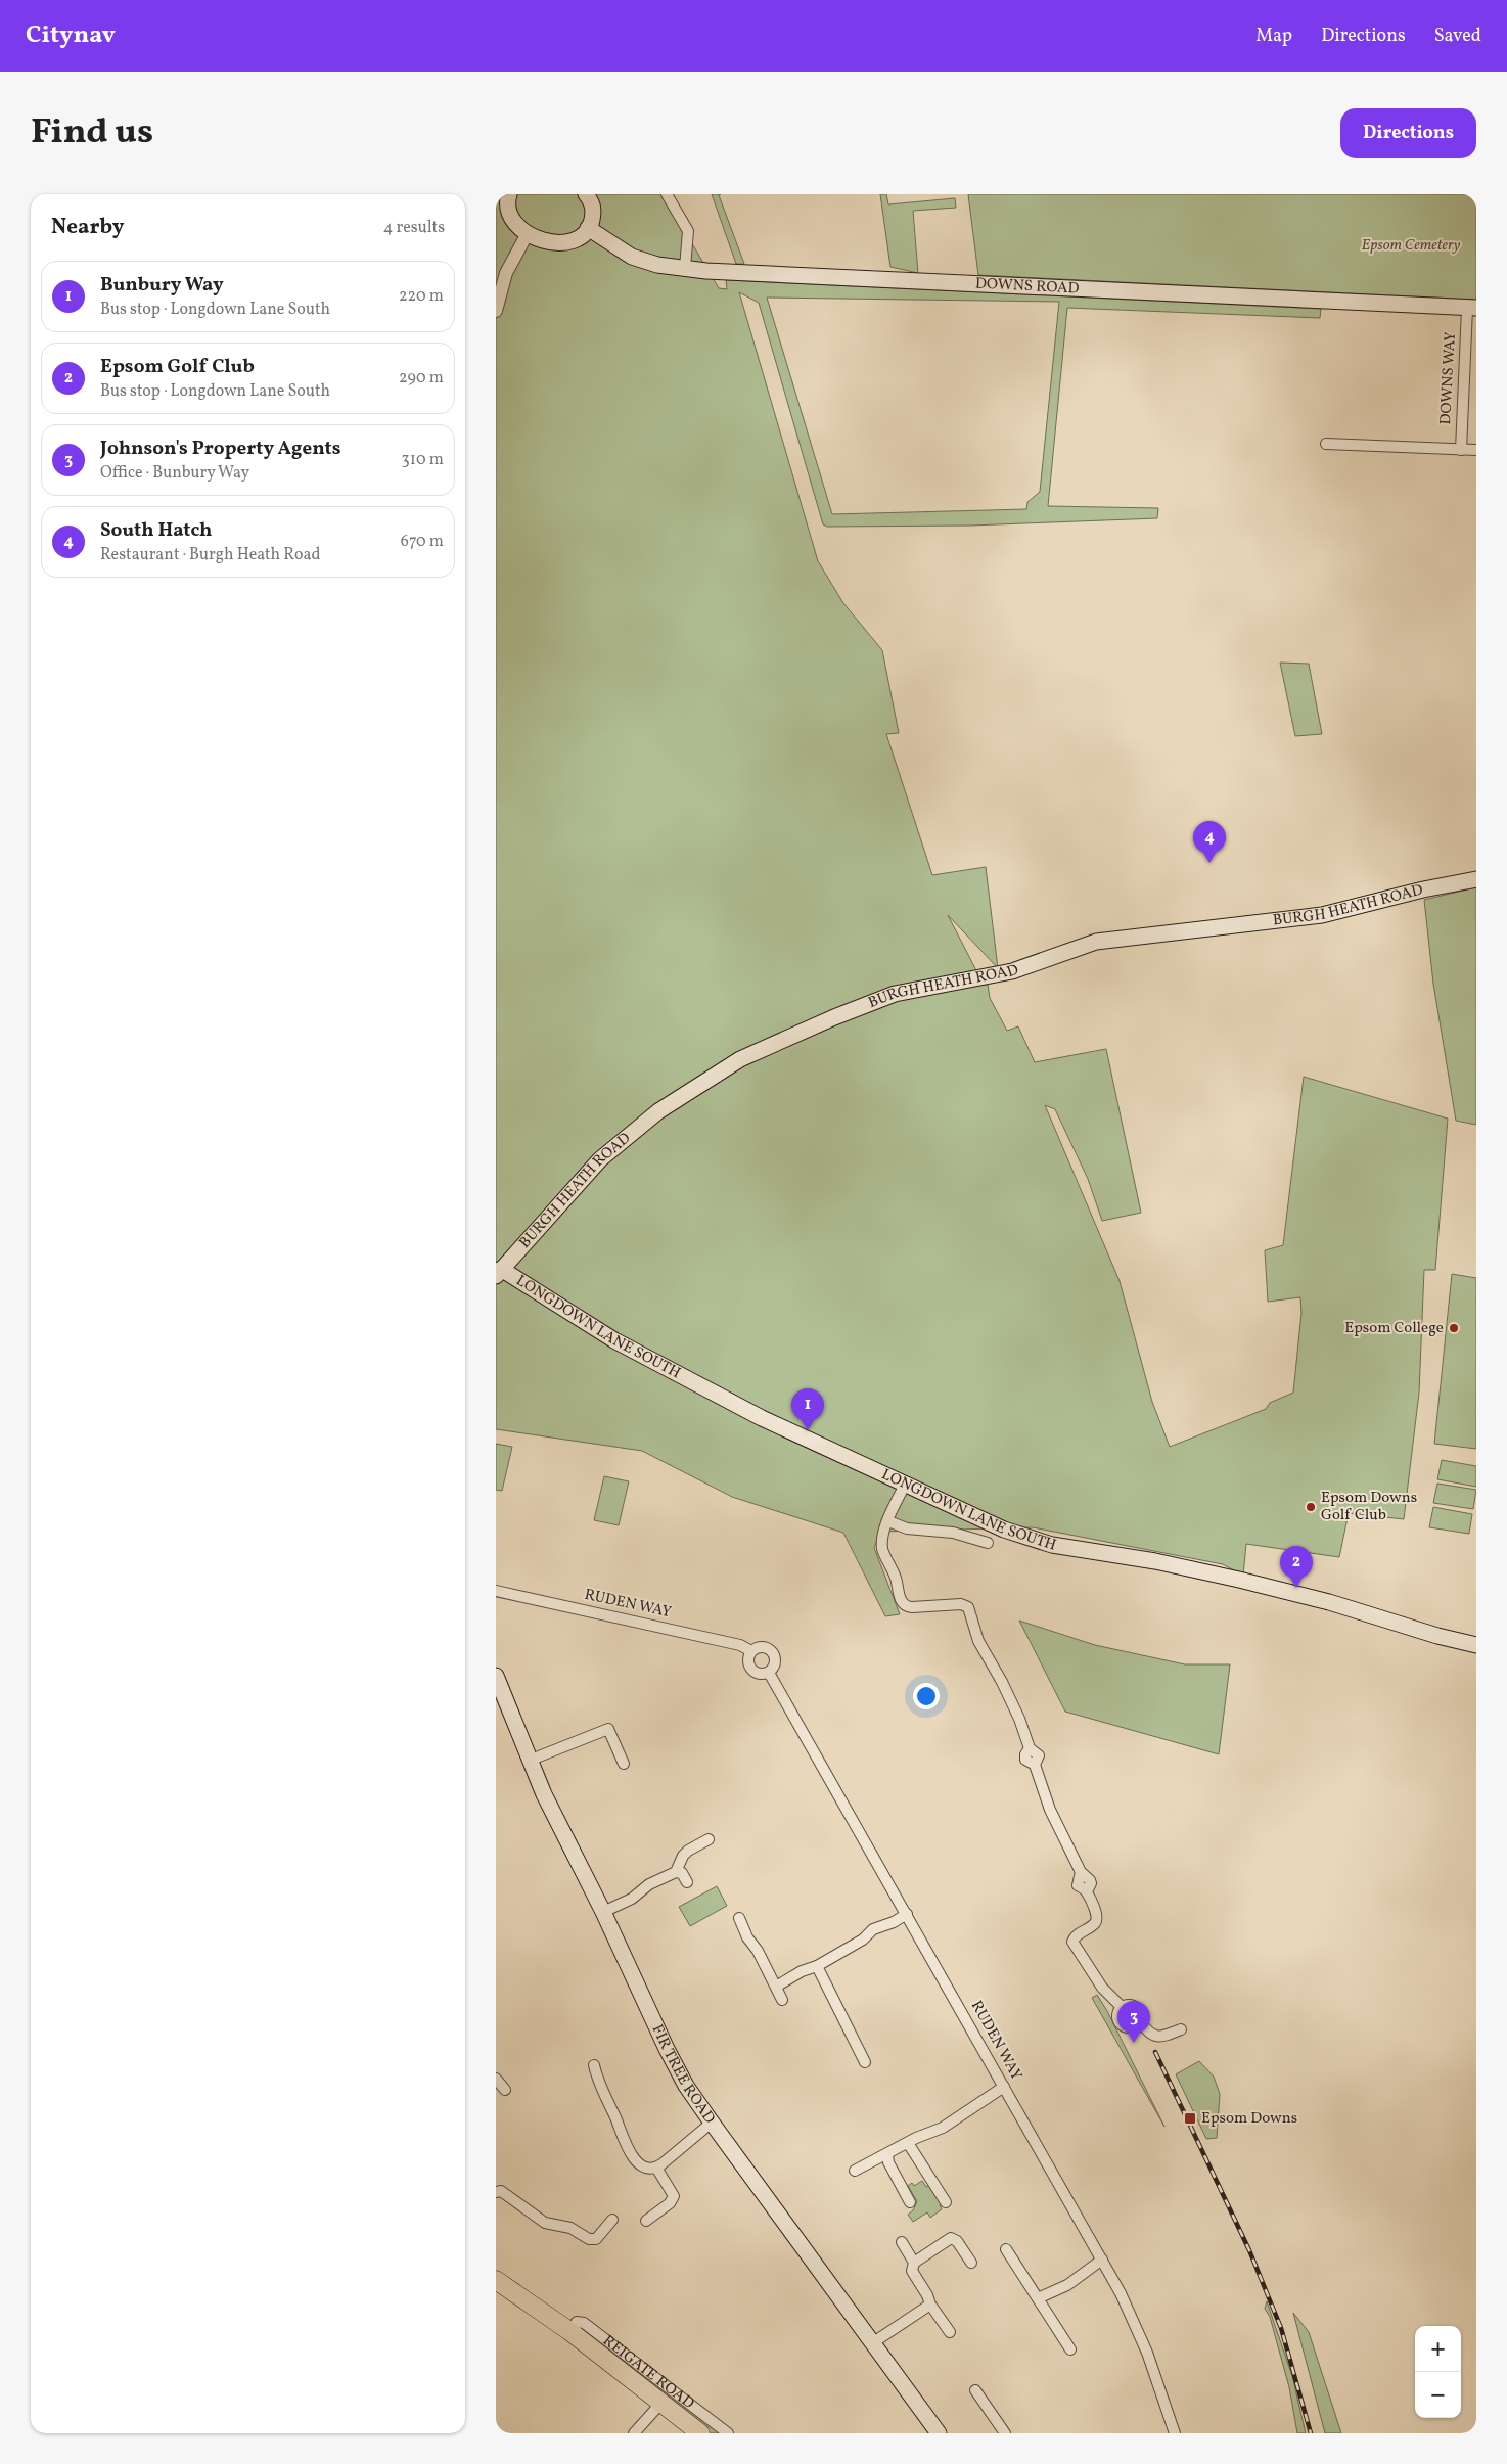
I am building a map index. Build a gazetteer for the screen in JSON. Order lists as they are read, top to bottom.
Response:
{
  "streets": {
    "highway": ["REIGATE ROAD"],
    "main road": [
      "DOWNS ROAD",
      "BURGH HEATH ROAD",
      "LONGDOWN LANE SOUTH",
      "FIR TREE ROAD"
    ],
    "street": ["DOWNS WAY", "RUDEN WAY"]
  },
  "crossings": [
    ["DOWNS ROAD", "DOWNS WAY"],
    ["BURGH HEATH ROAD", "LONGDOWN LANE SOUTH"]
  ],
  "parks": ["Epsom Cemetery"],
  "places": {
    "other": ["Epsom College", "Epsom Downs Golf Club"],
    "transit": ["Epsom Downs"]
  },
  "page": {
    "header": "Citynav",
    "nav": ["Map", "Directions", "Saved"],
    "title": "Find us",
    "buttons": "Directions",
    "heading": ["Nearby", "4 results"],
    "list": [
      {
        "mark": "1",
        "name": "Bunbury Way",
        "note": "Bus stop · Longdown Lane South",
        "value": "220 m"
      },
      {
        "mark": "2",
        "name": "Epsom Golf Club",
        "note": "Bus stop · Longdown Lane South",
        "value": "290 m"
      },
      {
        "mark": "3",
        "name": "Johnson's Property Agents",
        "note": "Office · Bunbury Way",
        "value": "310 m"
      },
      {
        "mark": "4",
        "name": "South Hatch",
        "note": "Restaurant · Burgh Heath Road",
        "value": "670 m"
      }
    ],
    "pins": [
      "4",
      "1",
      "2",
      "3"
    ],
    "map_buttons": ["+", "−"]
  }
}
